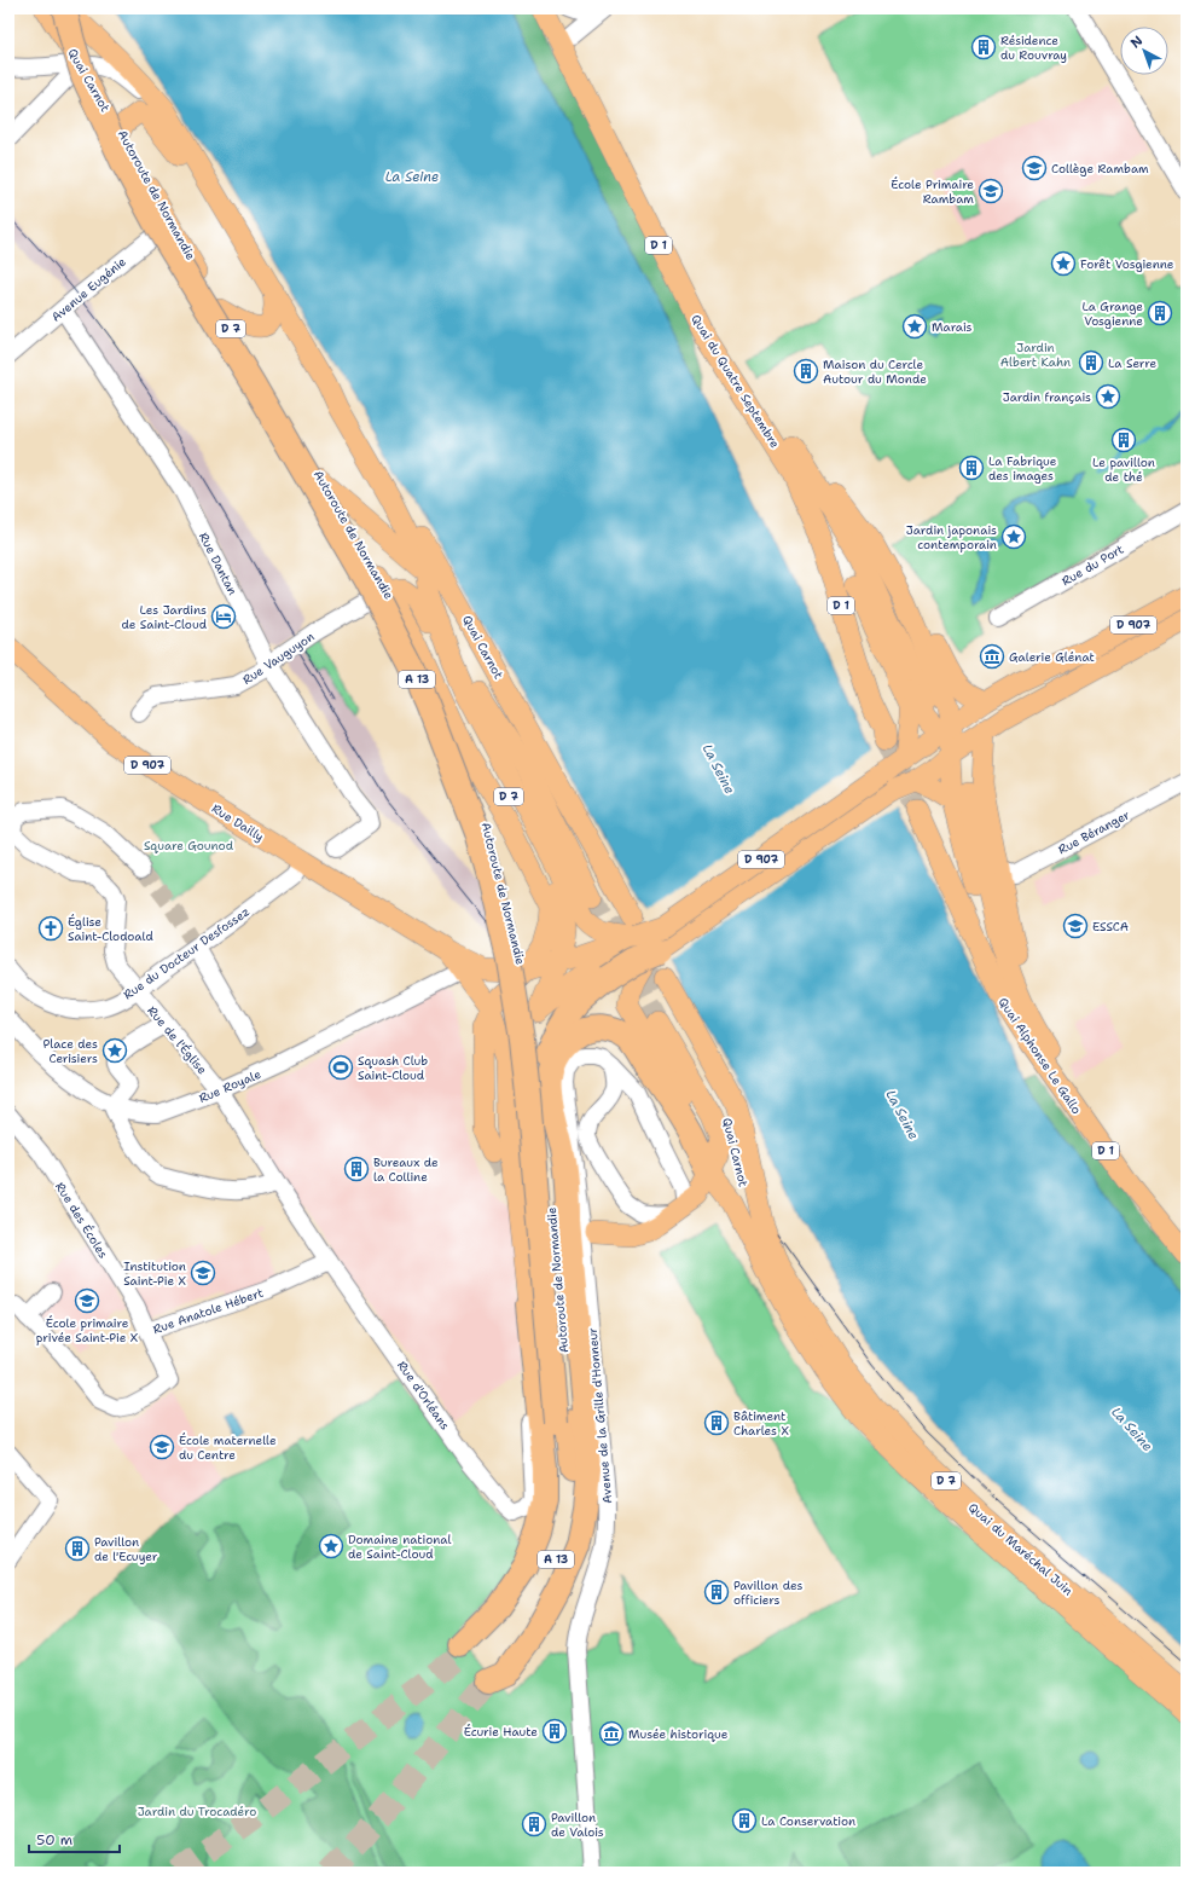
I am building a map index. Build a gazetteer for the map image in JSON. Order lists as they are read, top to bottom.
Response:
{
  "streets": {
    "highway": ["Autoroute de Normandie", "A 13"],
    "main road": [
      "Quai Carnot",
      "D 1",
      "D 7",
      "Quai du Quatre Septembre",
      "D 907",
      "Rue Dailly",
      "Quai Alphonse Le Gallo",
      "Quai du Maréchal Juin"
    ],
    "street": [
      "Avenue Eugénie",
      "Rue Dantan",
      "Rue du Port",
      "Rue Vauguyon",
      "Rue Béranger",
      "Rue du Docteur Desfossez",
      "Rue de l'Église",
      "Rue Royale",
      "Rue des Écoles",
      "Rue Anatole Hébert",
      "Rue d'Orléans",
      "Avenue de la Grille d'Honneur"
    ]
  },
  "crossings": [
    ["Quai Carnot", "Autoroute de Normandie"],
    ["Quai Carnot", "Avenue Eugénie"],
    ["Quai Carnot", "D 7"],
    ["Quai Carnot", "D 907"],
    ["Quai Carnot", "Rue Vauguyon"],
    ["Quai Carnot", "Rue Dailly"],
    ["Quai Carnot", "Avenue de la Grille d'Honneur"],
    ["Quai Carnot", "Quai du Maréchal Juin"],
    ["Autoroute de Normandie", "Rue d'Orléans"],
    ["Avenue Eugénie", "Rue Dantan"],
    ["D 7", "D 907"],
    ["D 7", "Quai du Maréchal Juin"],
    ["Rue Dantan", "Rue Vauguyon"],
    ["D 907", "Rue Dailly"],
    ["D 907", "Rue Royale"],
    ["Rue Dailly", "Rue du Docteur Desfossez"],
    ["Rue du Docteur Desfossez", "Rue de l'Église"],
    ["Rue de l'Église", "Rue Royale"],
    ["Rue de l'Église", "Rue d'Orléans"],
    ["Rue Royale", "Rue d'Orléans"],
    ["Rue des Écoles", "Rue Anatole Hébert"],
    ["Rue Anatole Hébert", "Rue d'Orléans"]
  ],
  "water": ["La Seine"],
  "parks": ["Jardin Albert Kahn", "Square Gounod", "Jardin du Trocadéro"],
  "places": {
    "building": [
      "Résidence du Rouvray",
      "La Grange Vosgienne",
      "La Serre",
      "Maison du Cercle Autour du Monde",
      "Le pavillon de thé",
      "La Fabrique des images",
      "Bureaux de la Colline",
      "Bâtiment Charles X",
      "Pavillon de l'Ecuyer",
      "Pavillon des officiers",
      "Écurie Haute",
      "La Conservation",
      "Pavillon de Valois"
    ],
    "school or university": [
      "Collège Rambam",
      "École Primaire Rambam",
      "ESSCA",
      "Institution Saint-Pie X",
      "École primaire privée Saint-Pie X",
      "École maternelle du Centre"
    ],
    "place": [
      "Forêt Vosgienne",
      "Marais",
      "Jardin français",
      "Jardin japonais contemporain",
      "Place des Cerisiers",
      "Domaine national de Saint-Cloud"
    ],
    "hotel": ["Les Jardins de Saint-Cloud"],
    "museum": ["Galerie Glénat", "Musée historique"],
    "church": ["Église Saint-Clodoald"],
    "sports": ["Squash Club Saint-Cloud"]
  },
  "scale_bar": "50 m",
  "north": "top left"
}
